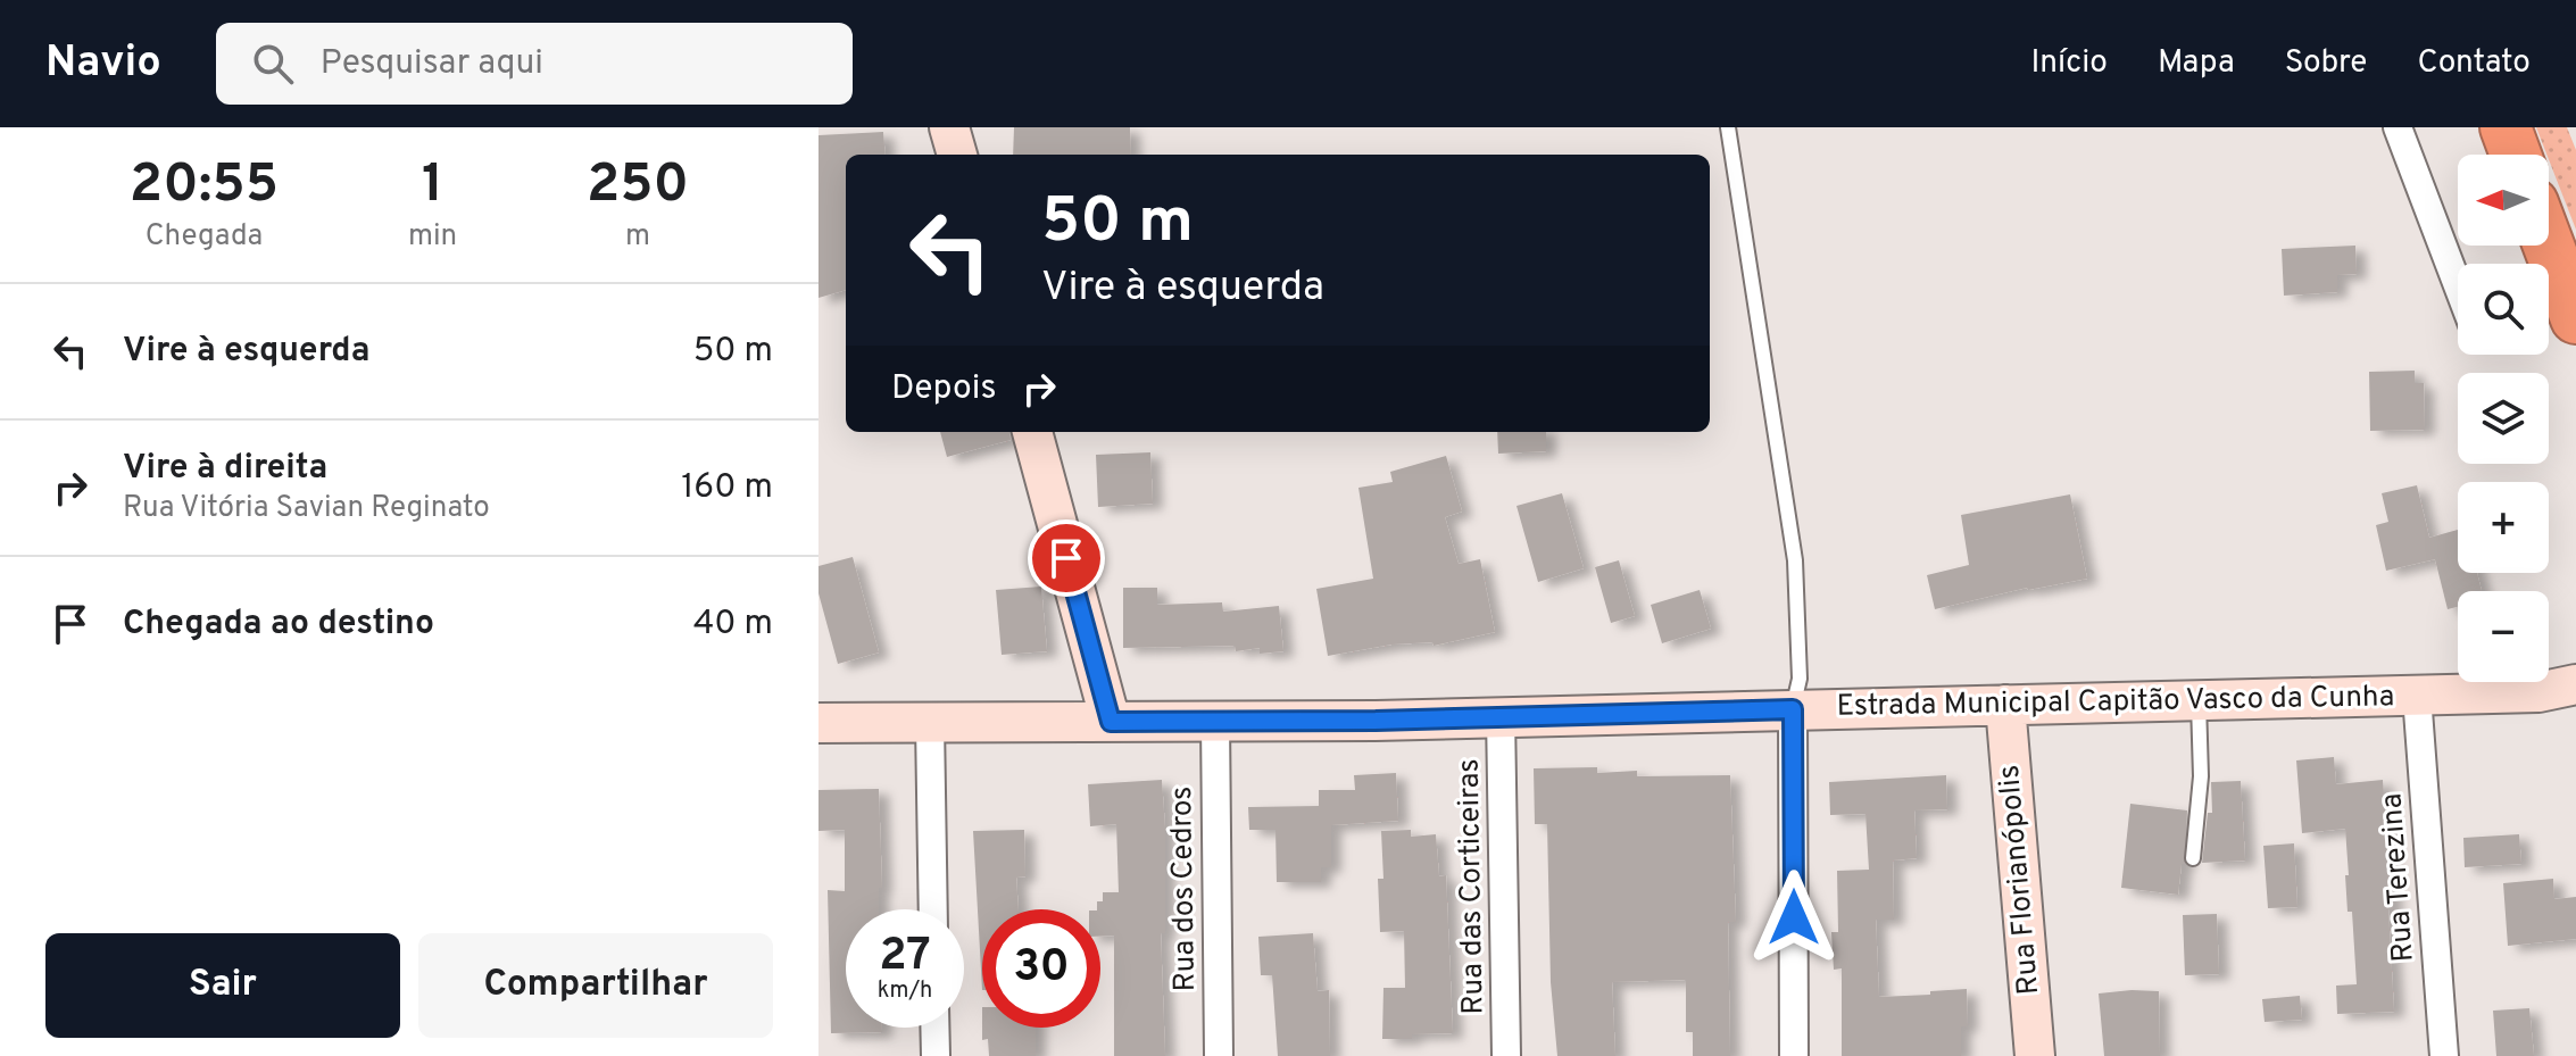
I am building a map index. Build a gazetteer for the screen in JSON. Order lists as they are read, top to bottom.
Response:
{
  "streets": {
    "main road": ["Estrada Municipal Capitão Vasco da Cunha", "Rua Florianópolis"],
    "street": ["Rua Terezina", "Rua das Corticeiras", "Rua dos Cedros"]
  },
  "crossings": [
    ["Estrada Municipal Capitão Vasco da Cunha", "Rua Terezina"],
    ["Estrada Municipal Capitão Vasco da Cunha", "Rua Florianópolis"],
    ["Estrada Municipal Capitão Vasco da Cunha", "Rua das Corticeiras"],
    ["Estrada Municipal Capitão Vasco da Cunha", "Rua dos Cedros"]
  ],
  "north": "left",
  "page": {
    "header": "Navio",
    "search": "Pesquisar aqui",
    "nav": [
      "Início",
      "Mapa",
      "Sobre",
      "Contato"
    ],
    "eta": [
      "20:55",
      "Chegada",
      "1",
      "min",
      "250",
      "m"
    ],
    "map_buttons": ["+", "−"],
    "turn": ["50 m", "Vire à esquerda"],
    "list": [
      {
        "name": "Vire à esquerda",
        "value": "50 m"
      },
      {
        "name": "Vire à direita",
        "note": "Rua Vitória Savian Reginato",
        "value": "160 m"
      },
      {
        "name": "Chegada ao destino",
        "value": "40 m"
      }
    ],
    "then": "Depois",
    "speed": "27 km/h",
    "limit": "30",
    "buttons": ["Sair", "Compartilhar"]
  }
}
